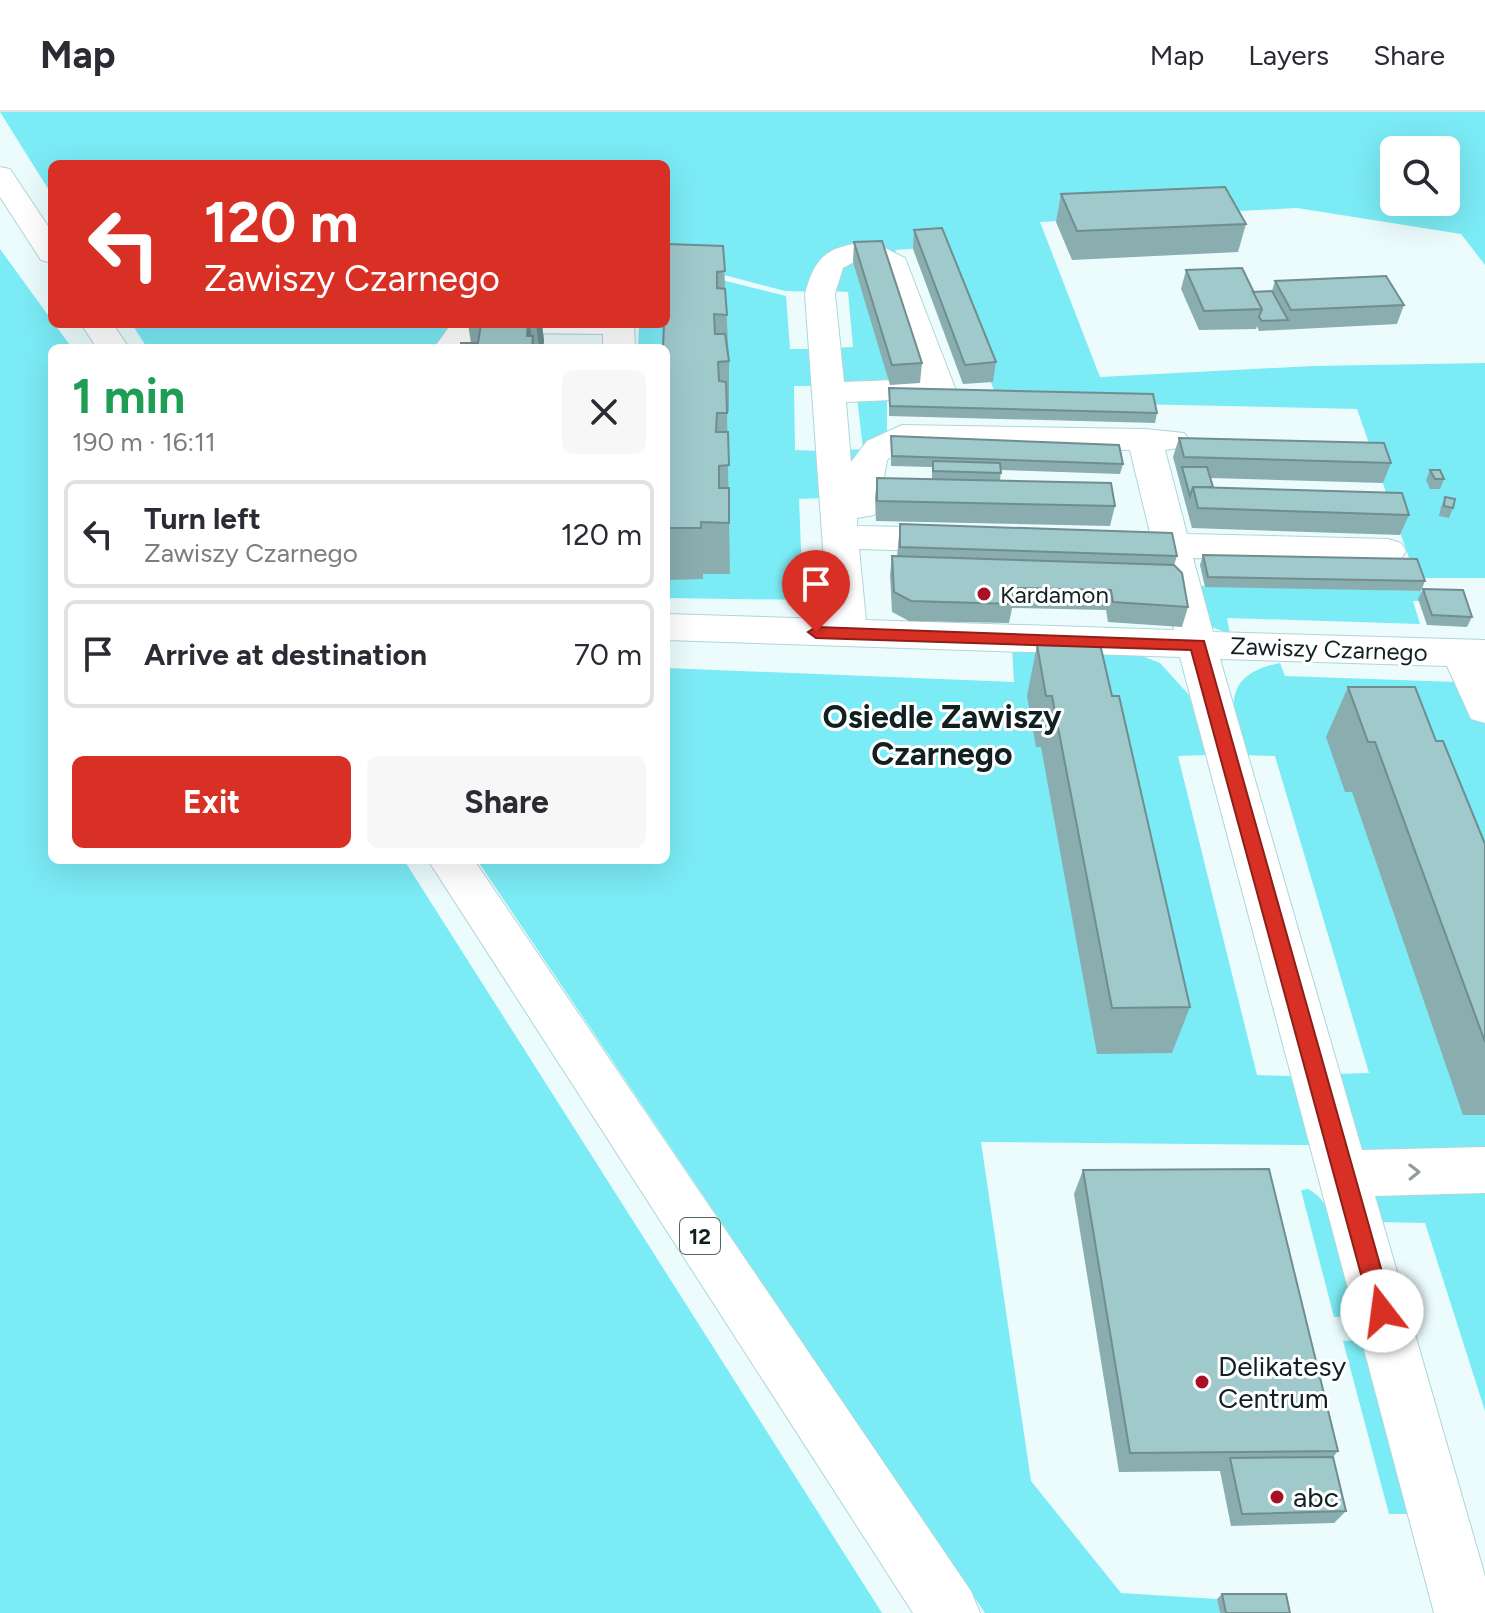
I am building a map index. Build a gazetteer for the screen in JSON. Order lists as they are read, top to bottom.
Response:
{
  "streets": {
    "street": ["Zawiszy Czarnego", "12"]
  },
  "districts": ["Osiedle Zawiszy Czarnego"],
  "places": ["Kardamon", "Delikatesy Centrum", "abc"],
  "page": {
    "header": "Map",
    "nav": ["Map", "Layers", "Share"],
    "turn": ["120 m", "Zawiszy Czarnego"],
    "heading": ["1 min", "190 m · 16:11"],
    "list": [
      {
        "name": "Turn left",
        "note": "Zawiszy Czarnego",
        "value": "120 m"
      },
      {
        "name": "Arrive at destination",
        "value": "70 m"
      }
    ],
    "buttons": ["Exit", "Share"]
  }
}
